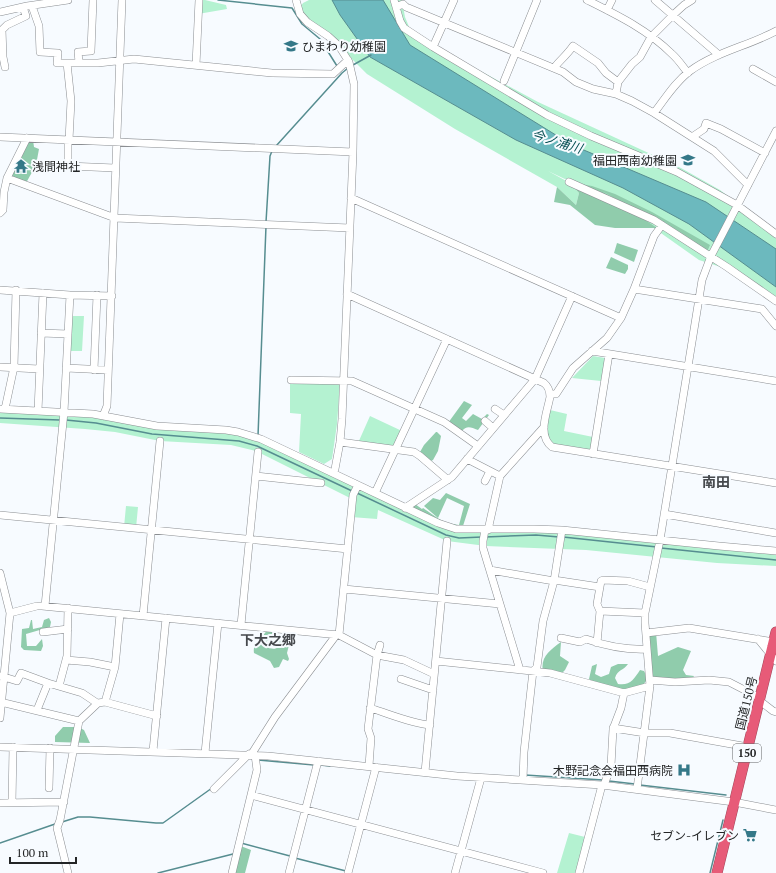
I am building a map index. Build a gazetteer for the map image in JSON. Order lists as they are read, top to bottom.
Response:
{
  "streets": {
    "highway": ["国道150号", "150"]
  },
  "districts": ["南田", "下大之郷"],
  "water": ["今ノ浦川"],
  "places": {
    "school or university": ["ひまわり幼稚園", "福田西南幼稚園"],
    "temple": ["浅間神社"],
    "hospital": ["木野記念会福田西病院"],
    "supermarket": ["セブン-イレブン"]
  },
  "scale_bar": "100 m"
}
